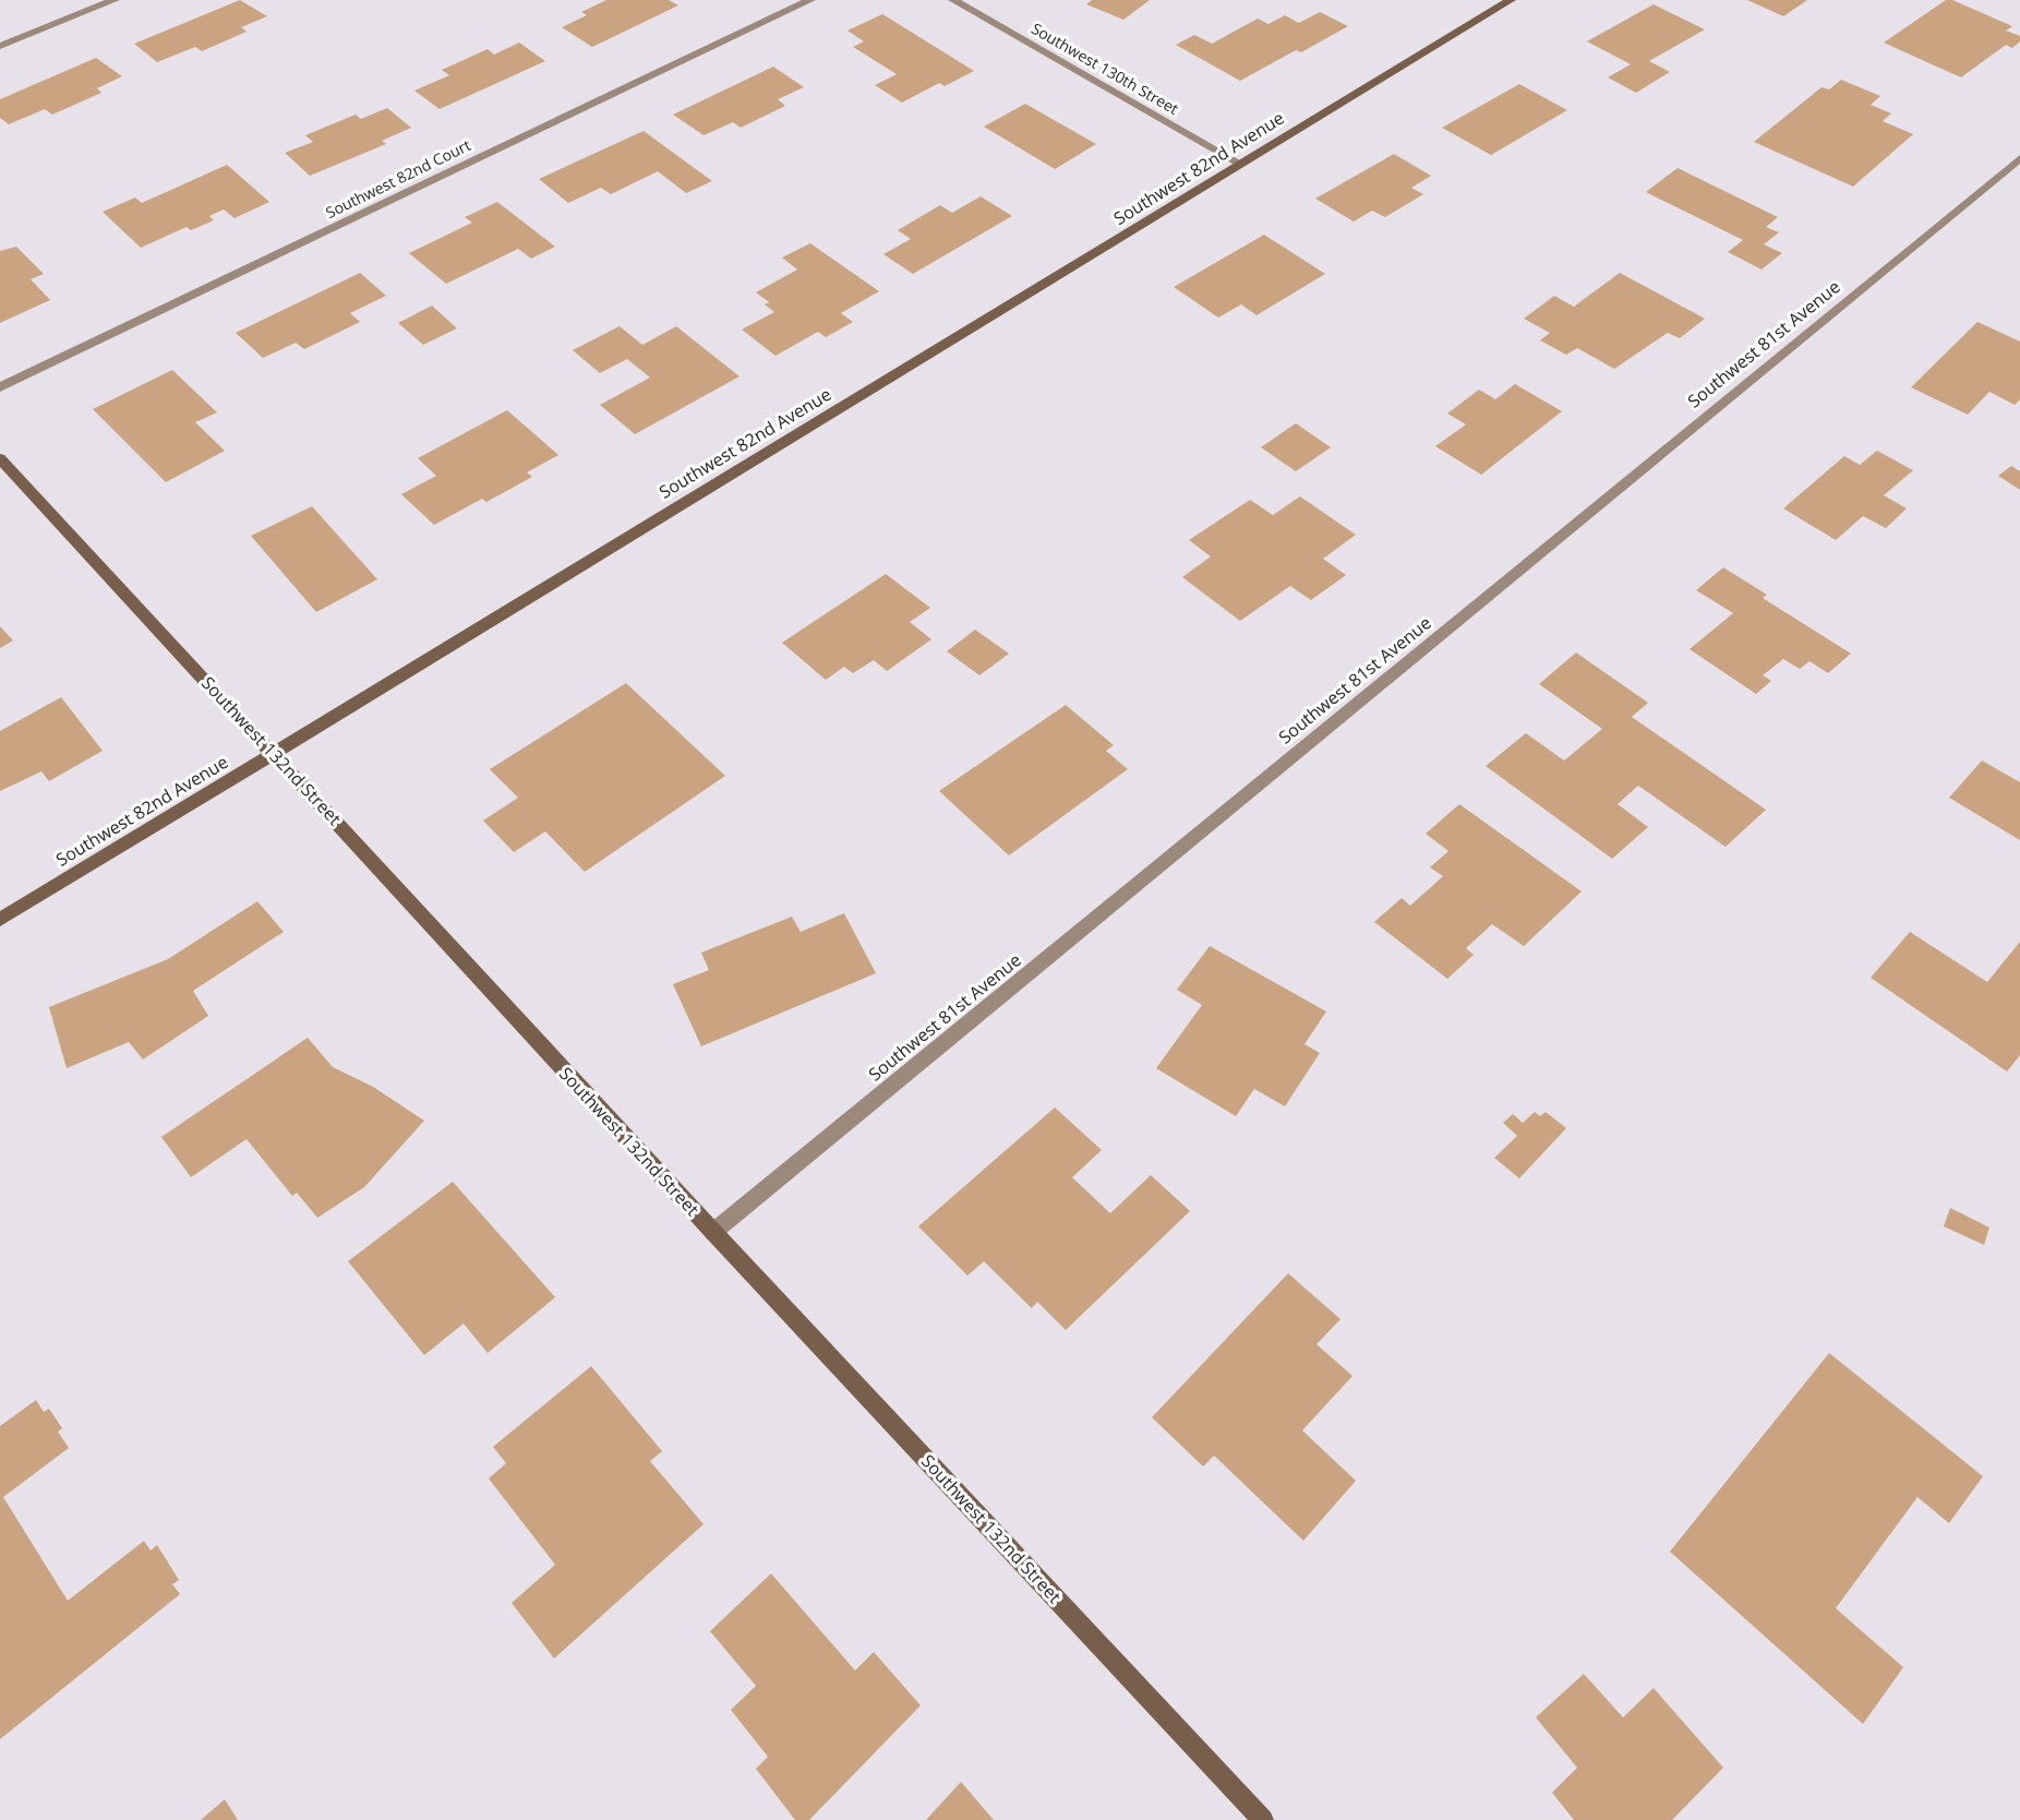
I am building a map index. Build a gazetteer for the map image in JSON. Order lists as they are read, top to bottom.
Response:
{
  "streets": {
    "street": [
      "Southwest 130th Street",
      "Southwest 82nd Avenue",
      "Southwest 82nd Court",
      "Southwest 81st Avenue",
      "Southwest 132nd Street"
    ]
  },
  "crossings": [
    ["Southwest 130th Street", "Southwest 82nd Avenue"],
    ["Southwest 82nd Avenue", "Southwest 132nd Street"],
    ["Southwest 81st Avenue", "Southwest 132nd Street"]
  ]
}
